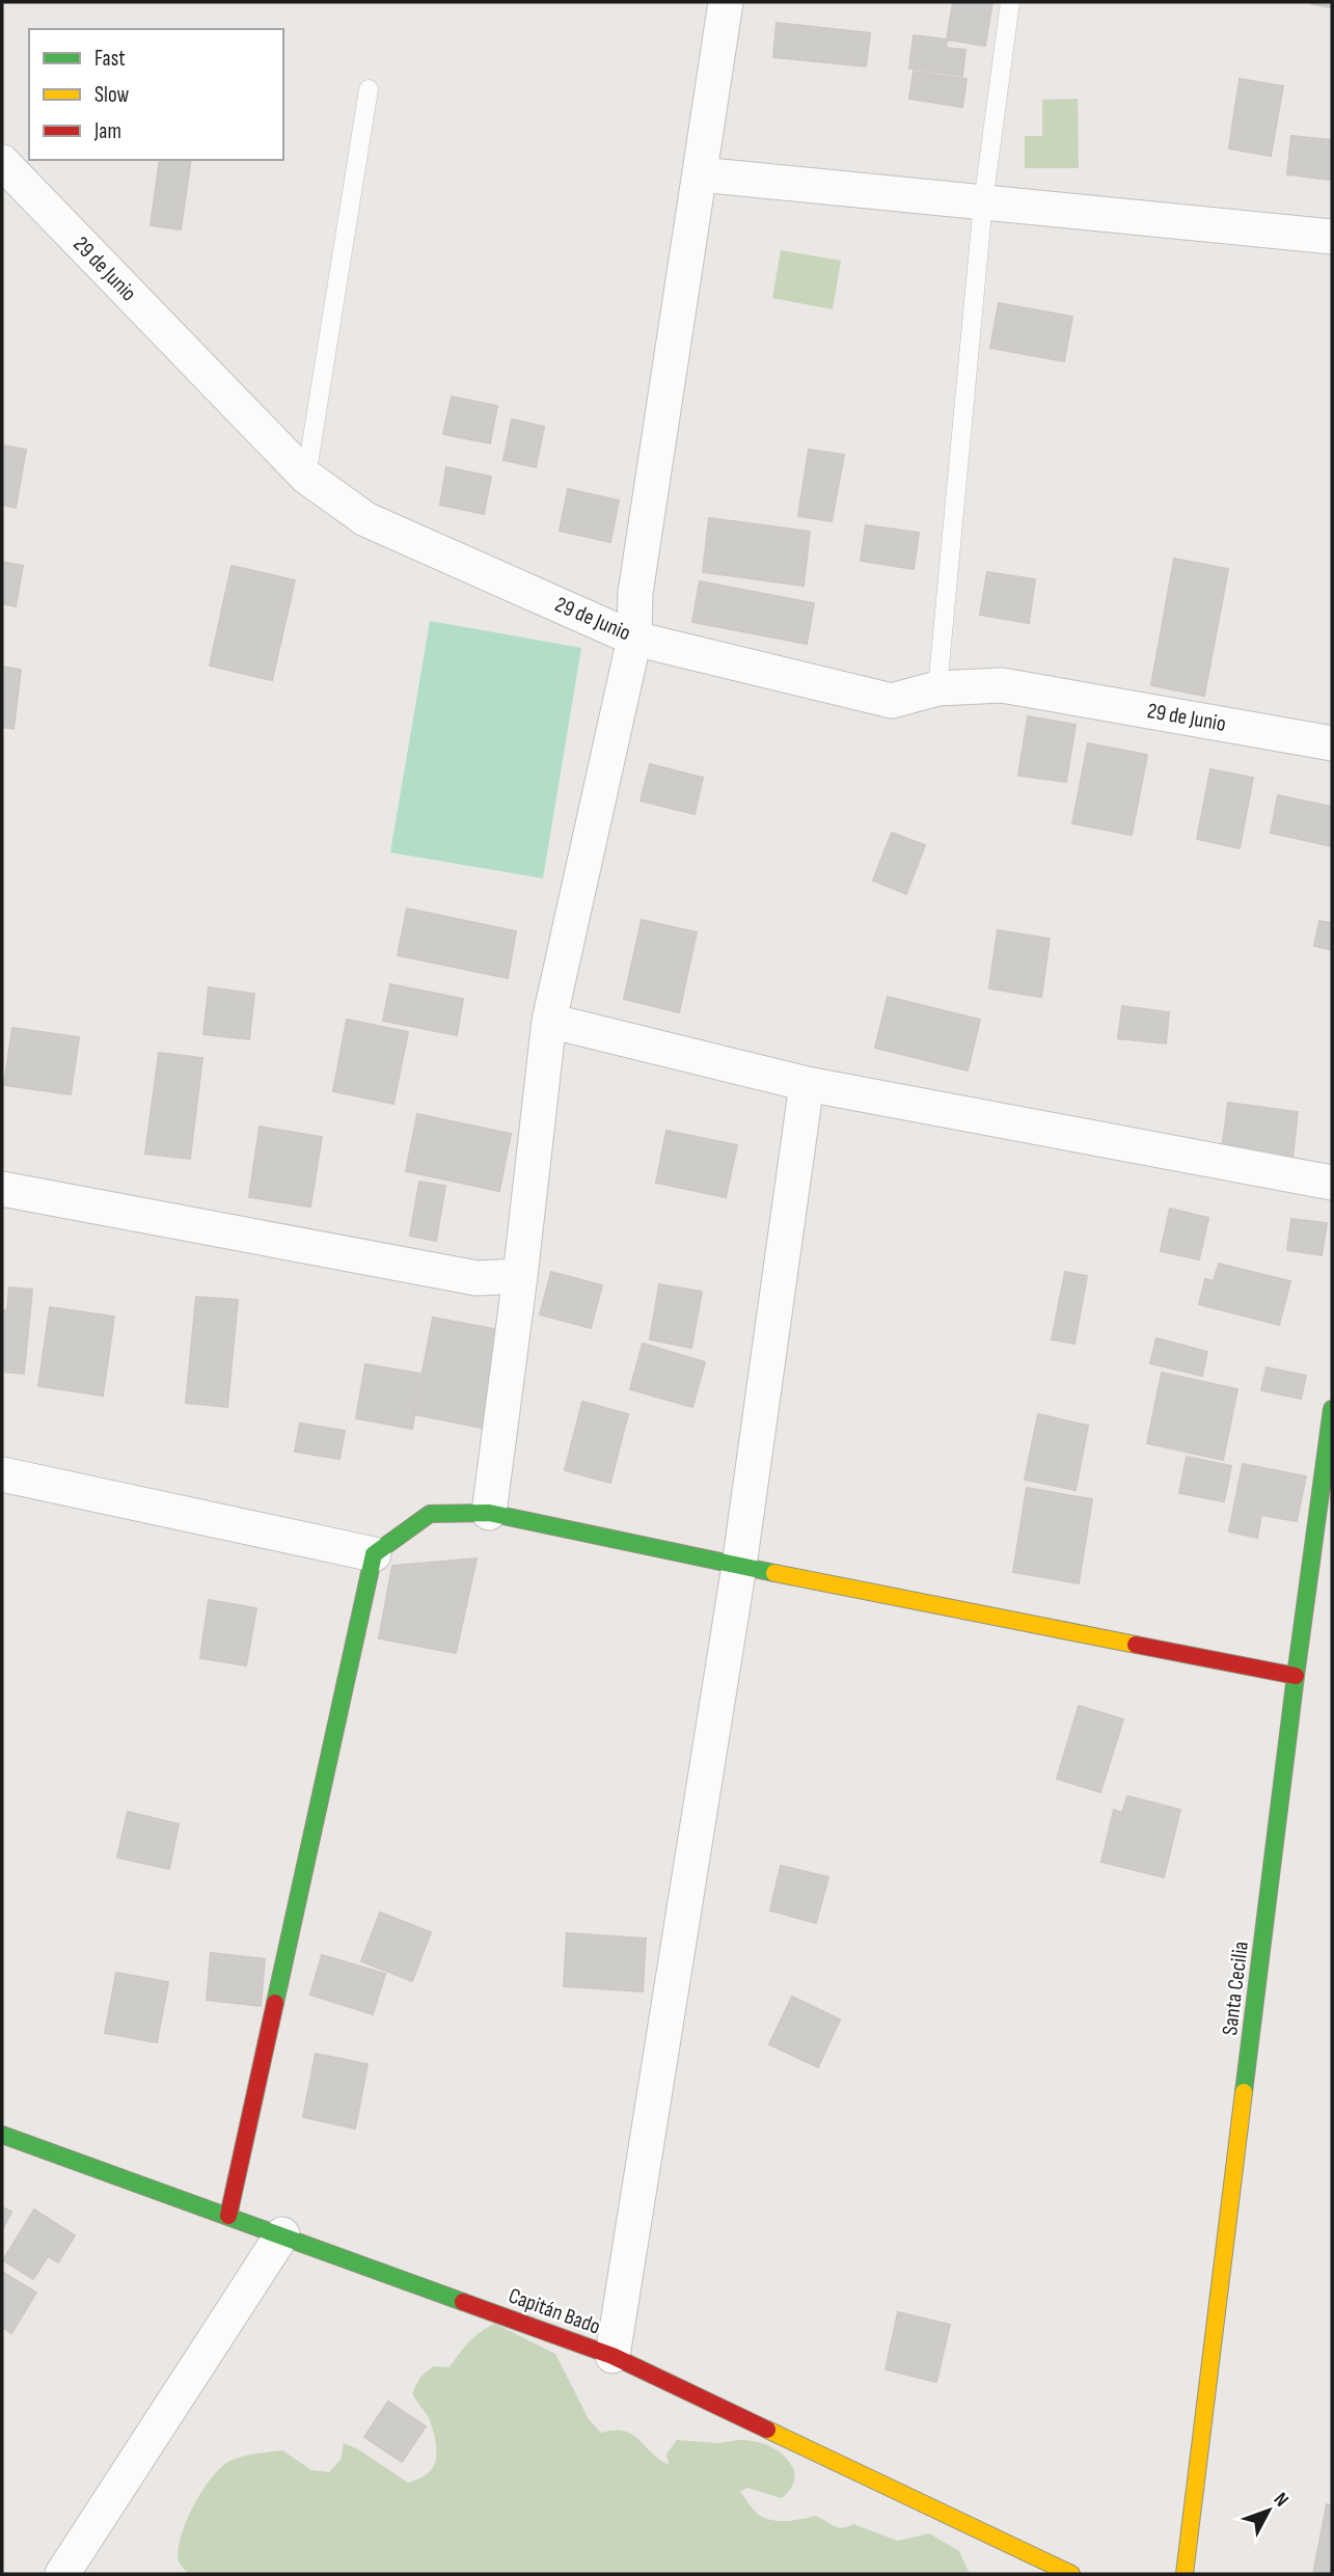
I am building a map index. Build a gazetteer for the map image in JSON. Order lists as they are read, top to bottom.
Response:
{
  "streets": {
    "street": ["29 de Junio", "Santa Cecilia", "Capitán Bado"]
  },
  "legend": ["Fast", "Slow", "Jam"],
  "north": "top right"
}
